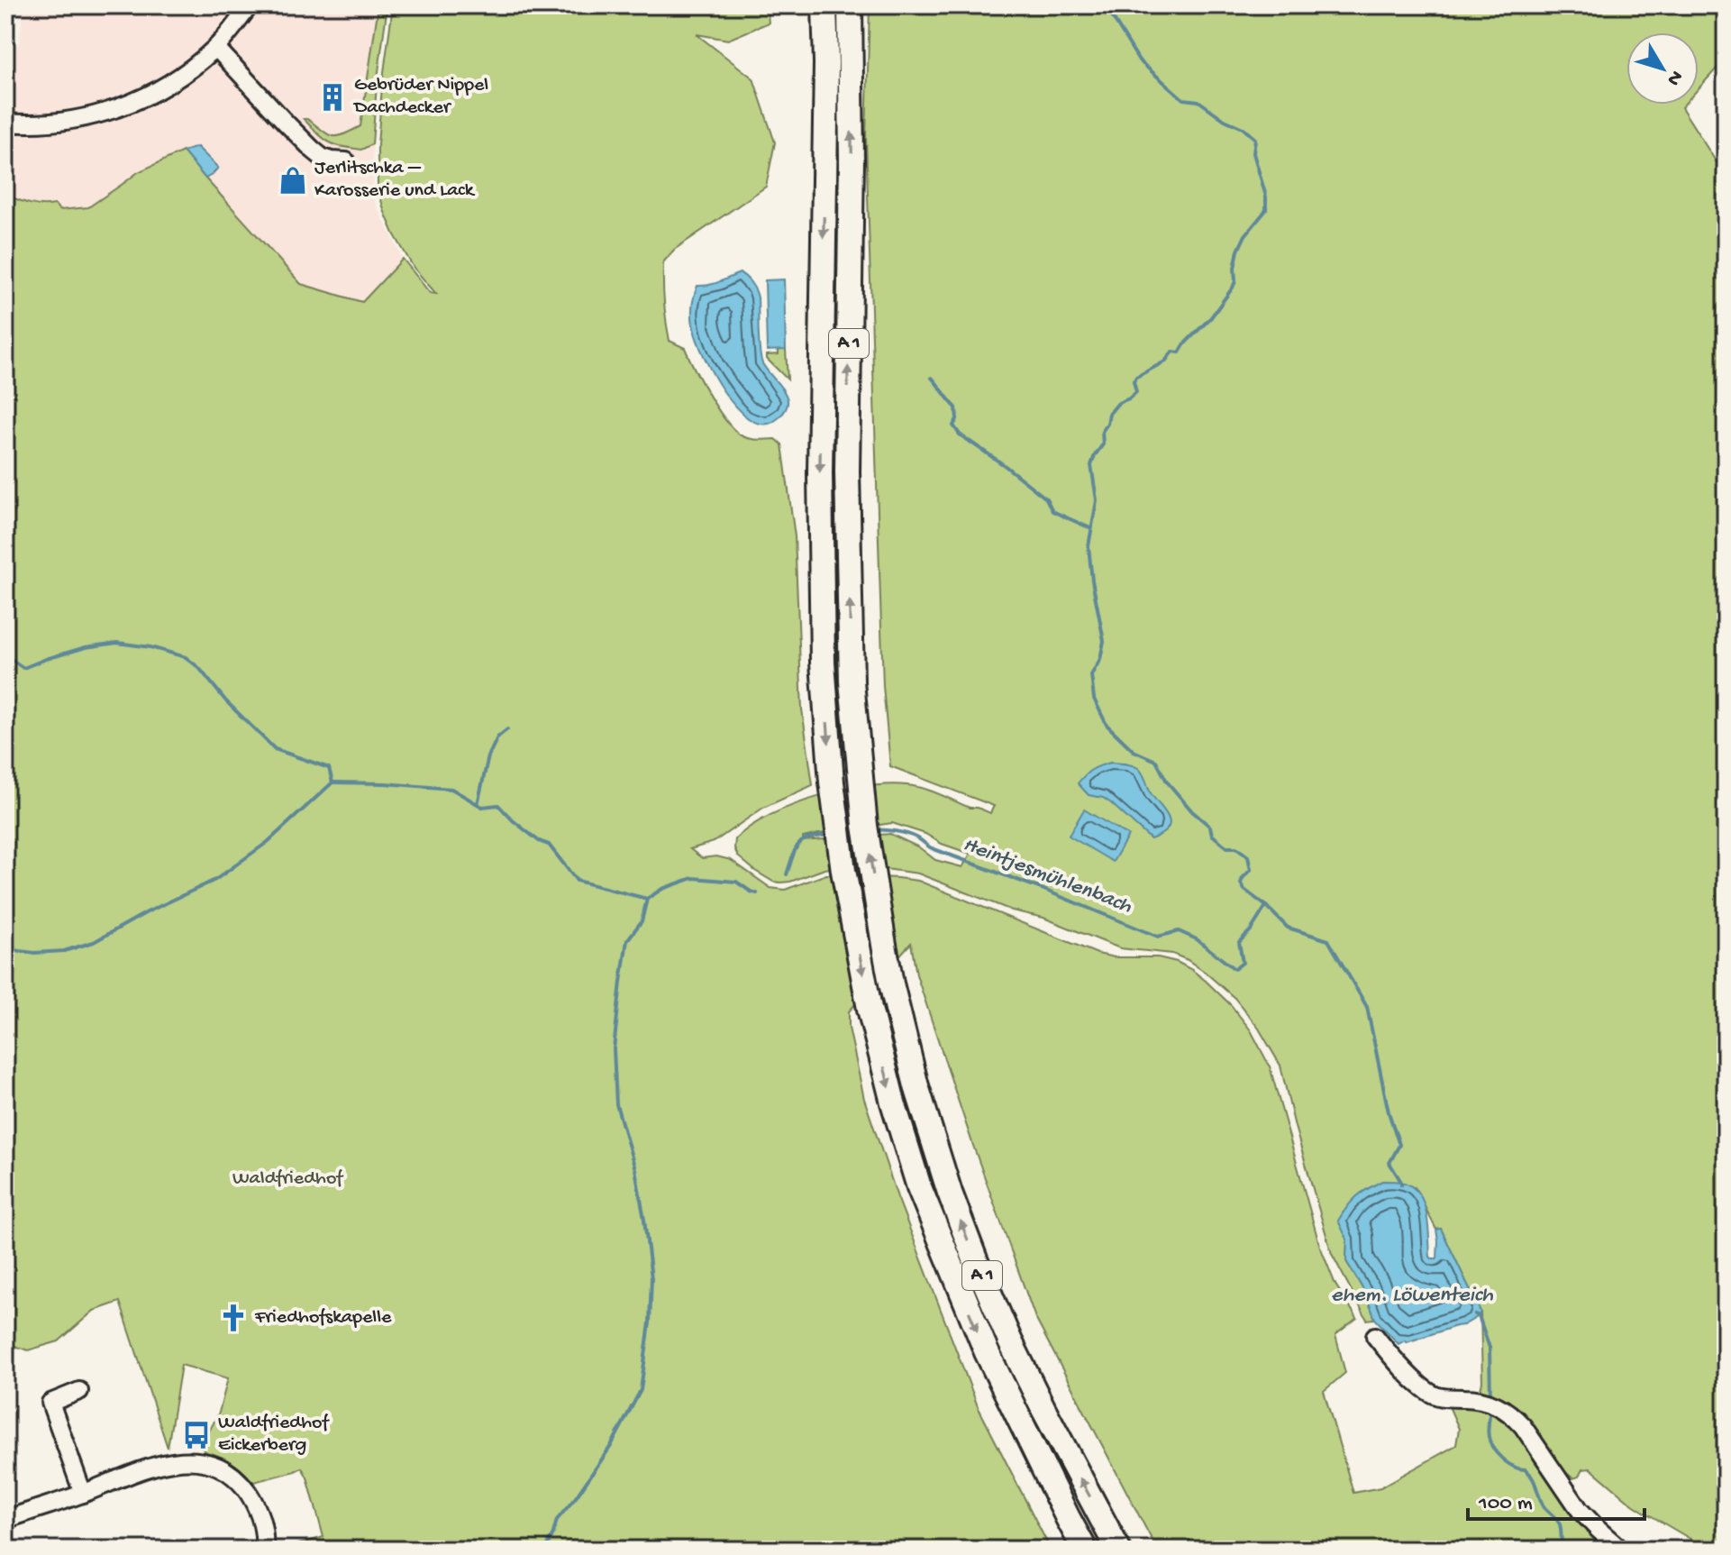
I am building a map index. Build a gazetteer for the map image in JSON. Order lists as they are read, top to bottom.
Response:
{
  "streets": {
    "highway": ["A 1"]
  },
  "water": ["Heintjesmühlenbach", "ehem. Löwenteich"],
  "parks": ["Waldfriedhof"],
  "places": {
    "building": ["Gebrüder Nippel Dachdecker"],
    "shop": ["Jerlitschka – Karosserie und Lack"],
    "church": ["Friedhofskapelle"],
    "bus stop": ["Waldfriedhof Eickerberg"]
  },
  "scale_bar": "100 m",
  "north": "bottom right"
}
